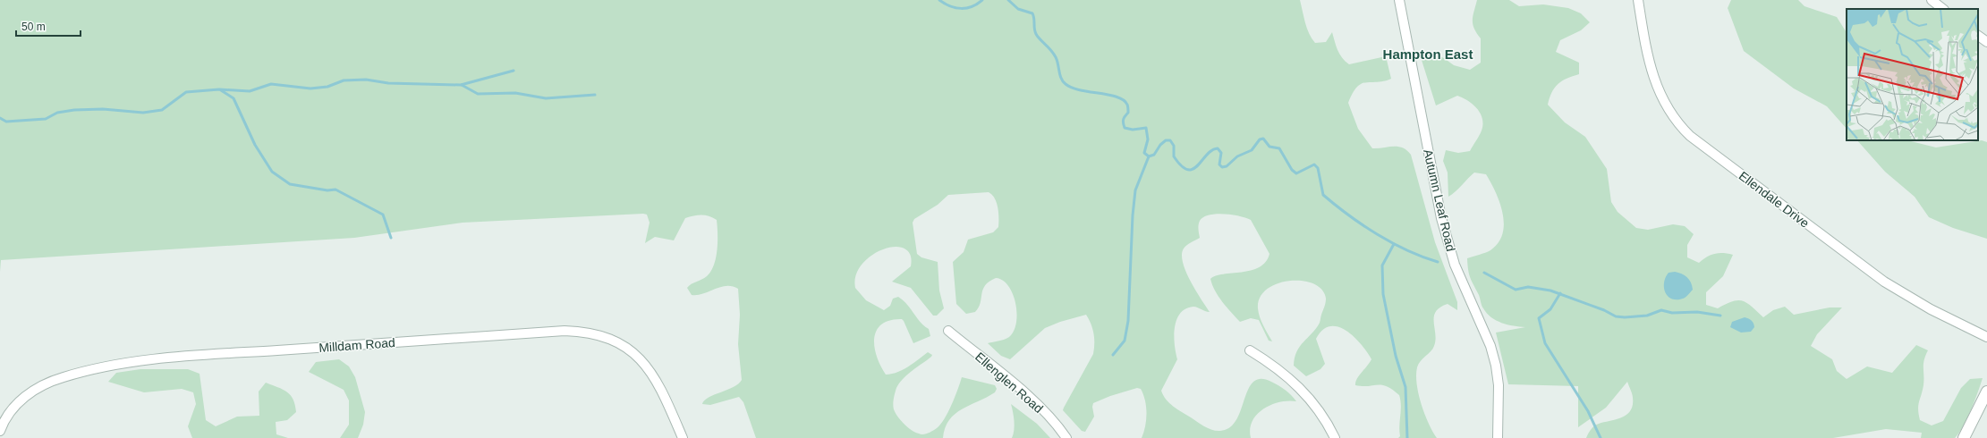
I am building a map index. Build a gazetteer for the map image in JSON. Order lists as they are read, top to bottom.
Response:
{
  "streets": {
    "street": [
      "Ellendale Drive",
      "Autumn Leaf Road",
      "Milldam Road",
      "Ellenglen Road"
    ]
  },
  "districts": ["Hampton East"],
  "scale_bar": "50 m"
}
